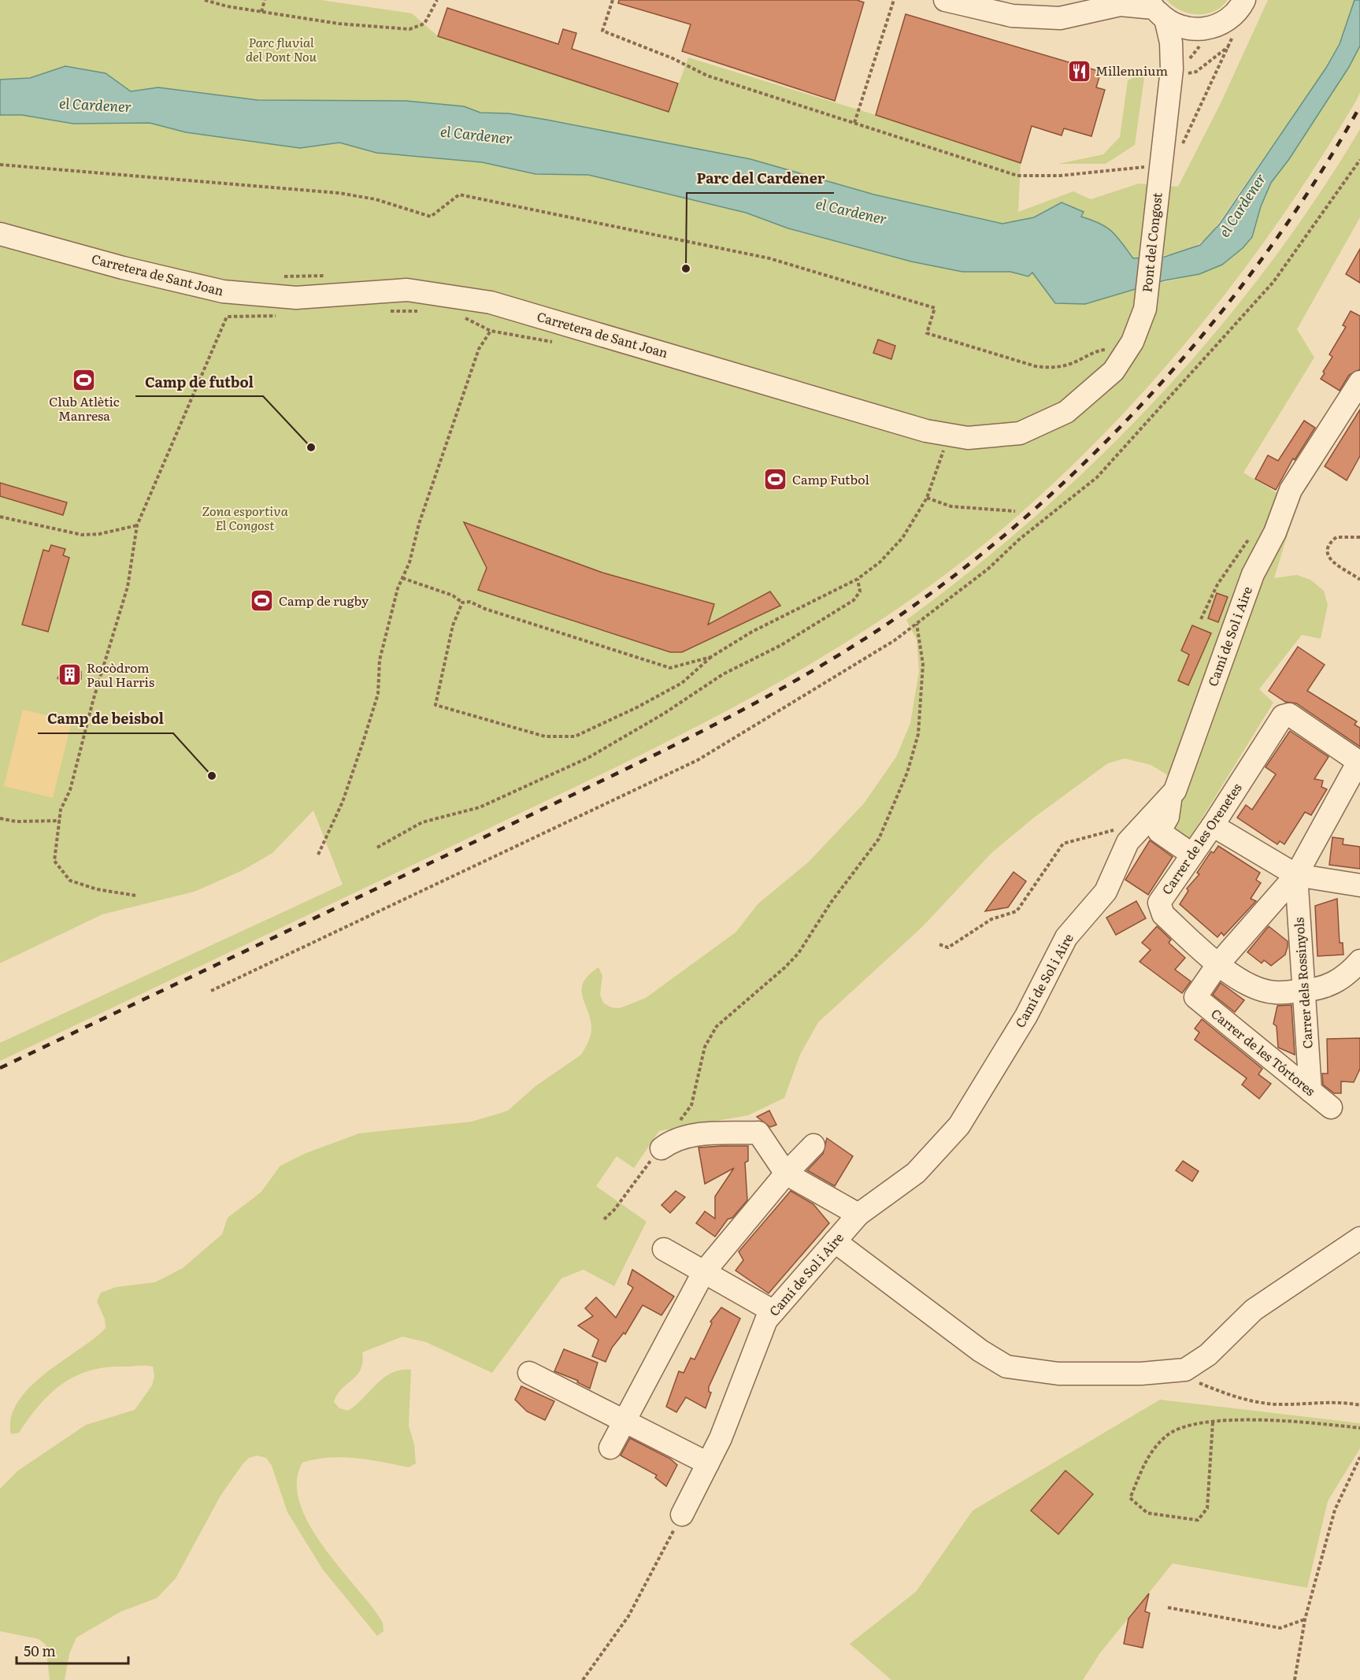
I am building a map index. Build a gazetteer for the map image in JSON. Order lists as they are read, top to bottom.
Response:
{
  "streets": {
    "street": [
      "Pont del Congost",
      "Carretera de Sant Joan",
      "Camí de Sol i Aire",
      "Carrer de les Orenetes",
      "Carrer dels Rossinyols",
      "Carrer de les Tórtores"
    ]
  },
  "crossings": [
    ["Pont del Congost", "Carretera de Sant Joan"],
    ["Carrer de les Orenetes", "Carrer dels Rossinyols"],
    ["Carrer de les Orenetes", "Carrer de les Tórtores"],
    ["Carrer dels Rossinyols", "Carrer de les Tórtores"]
  ],
  "water": ["el Cardener"],
  "parks": ["Parc fluvial del Pont Nou", "Zona esportiva El Congost"],
  "places": {
    "restaurant": ["Millennium"],
    "other": ["Parc del Cardener", "Camp de futbol", "Camp de beisbol"],
    "sports": ["Club Atlètic Manresa", "Camp Futbol", "Camp de rugby"],
    "building": ["Rocòdrom Paul Harris"]
  },
  "scale_bar": "50 m"
}
